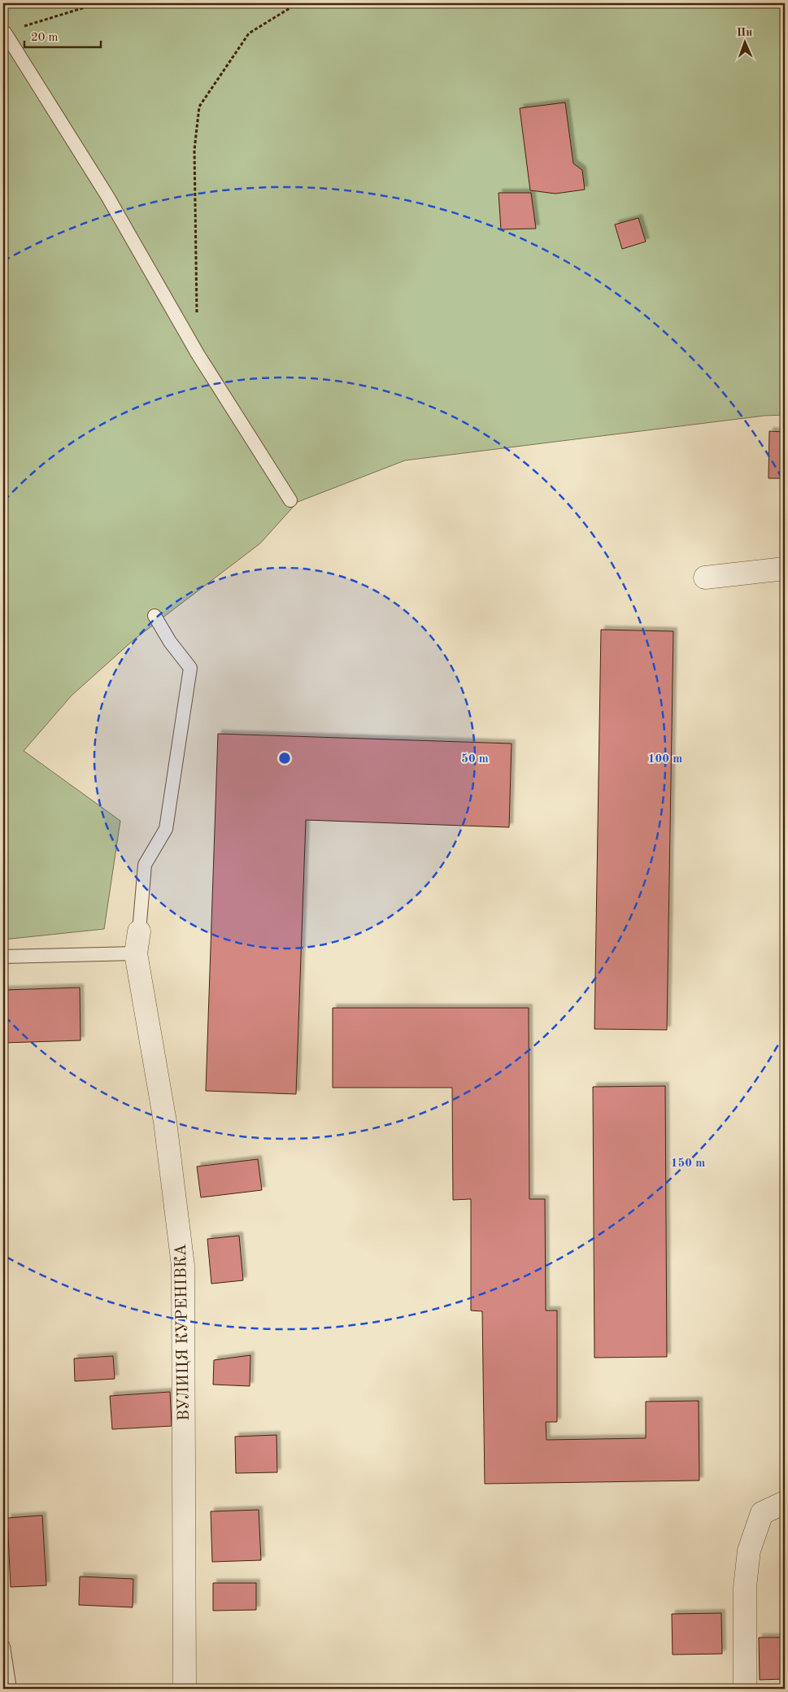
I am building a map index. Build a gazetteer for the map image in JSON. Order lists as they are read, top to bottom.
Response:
{
  "streets": {
    "street": ["ВУЛИЦЯ КУРЕНІВКА"]
  },
  "scale_bar": "20 m",
  "north": "top",
  "rings": ["50 m", "100 m", "150 m"]
}
